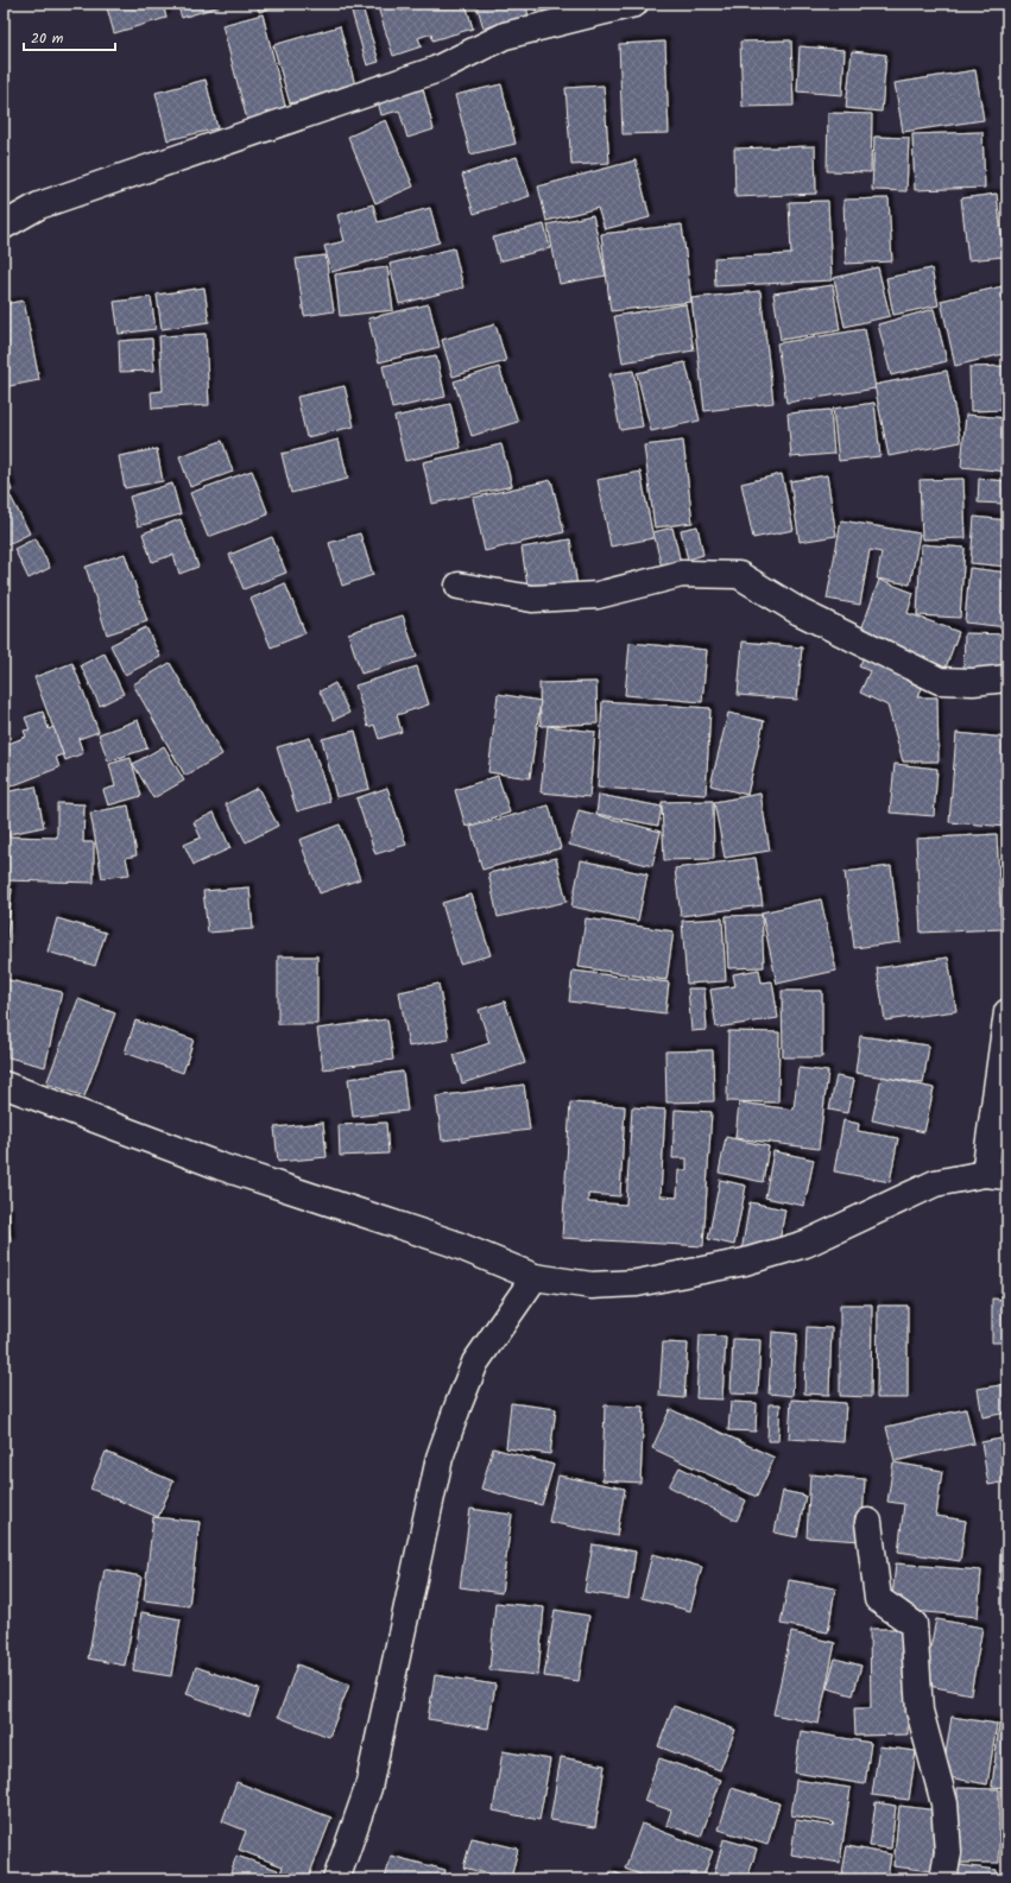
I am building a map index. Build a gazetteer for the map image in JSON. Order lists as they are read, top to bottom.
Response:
{
  "scale_bar": "20 m"
}
